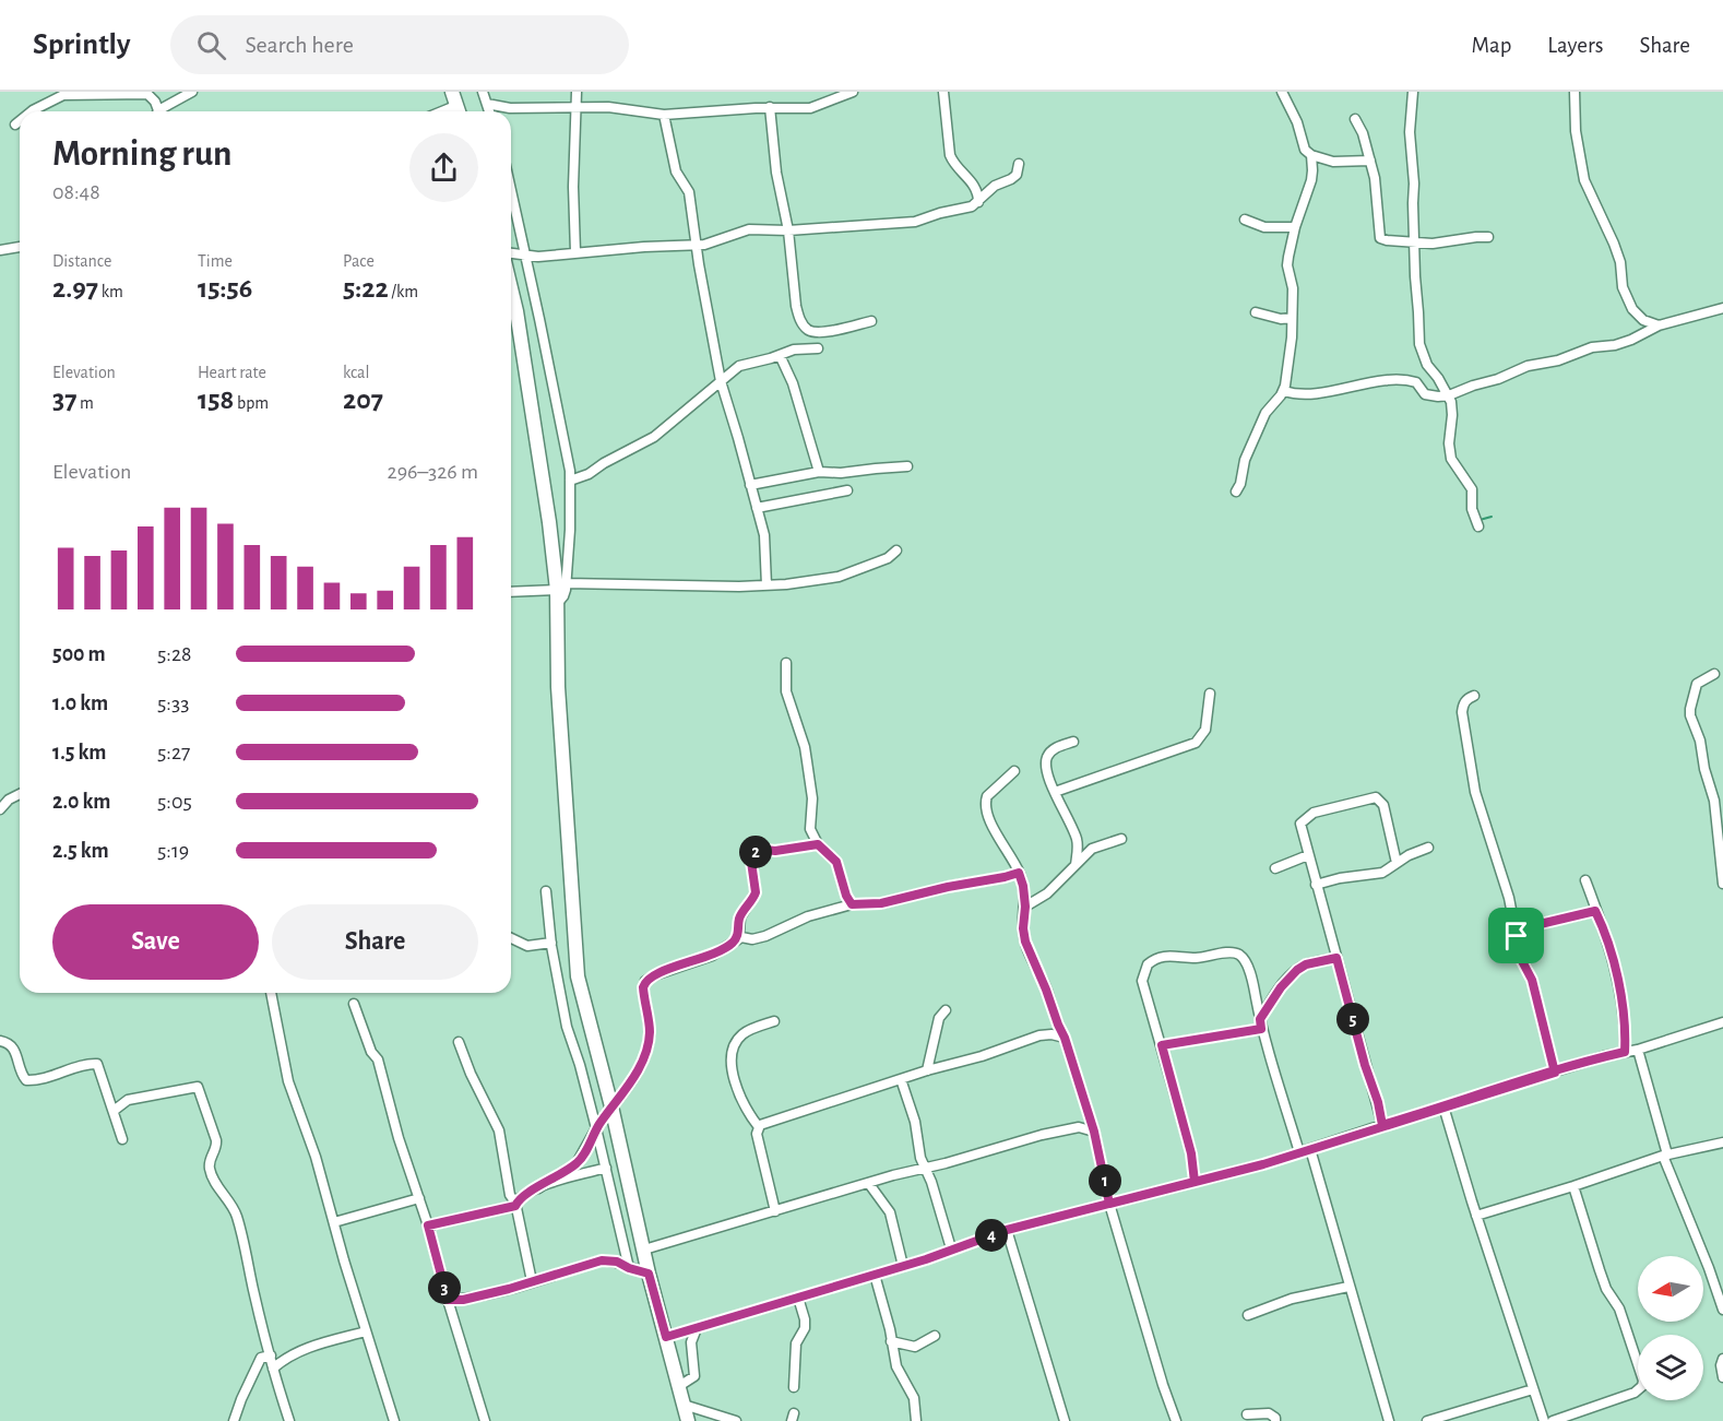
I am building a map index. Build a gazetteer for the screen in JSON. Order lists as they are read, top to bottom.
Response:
{
  "north": "left",
  "page": {
    "header": "Sprintly",
    "search": "Search here",
    "nav": ["Map", "Layers", "Share"],
    "heading": ["Morning run", "08:48"],
    "stats": [
      ["Distance", "2.97 km"],
      ["Time", "15:56"],
      ["Pace", "5:22 /km"],
      ["Elevation", "37 m"],
      ["Heart rate", "158 bpm"],
      ["kcal", "207"]
    ],
    "chart": ["Elevation", "296–326 m"],
    "list": [
      {
        "name": "500 m",
        "note": "5:28"
      },
      {
        "name": "1.0 km",
        "note": "5:33"
      },
      {
        "name": "1.5 km",
        "note": "5:27"
      },
      {
        "name": "2.0 km",
        "note": "5:05"
      },
      {
        "name": "2.5 km",
        "note": "5:19"
      }
    ],
    "pins": [
      "2",
      "5",
      "1",
      "4",
      "3"
    ],
    "buttons": ["Save", "Share"]
  }
}
